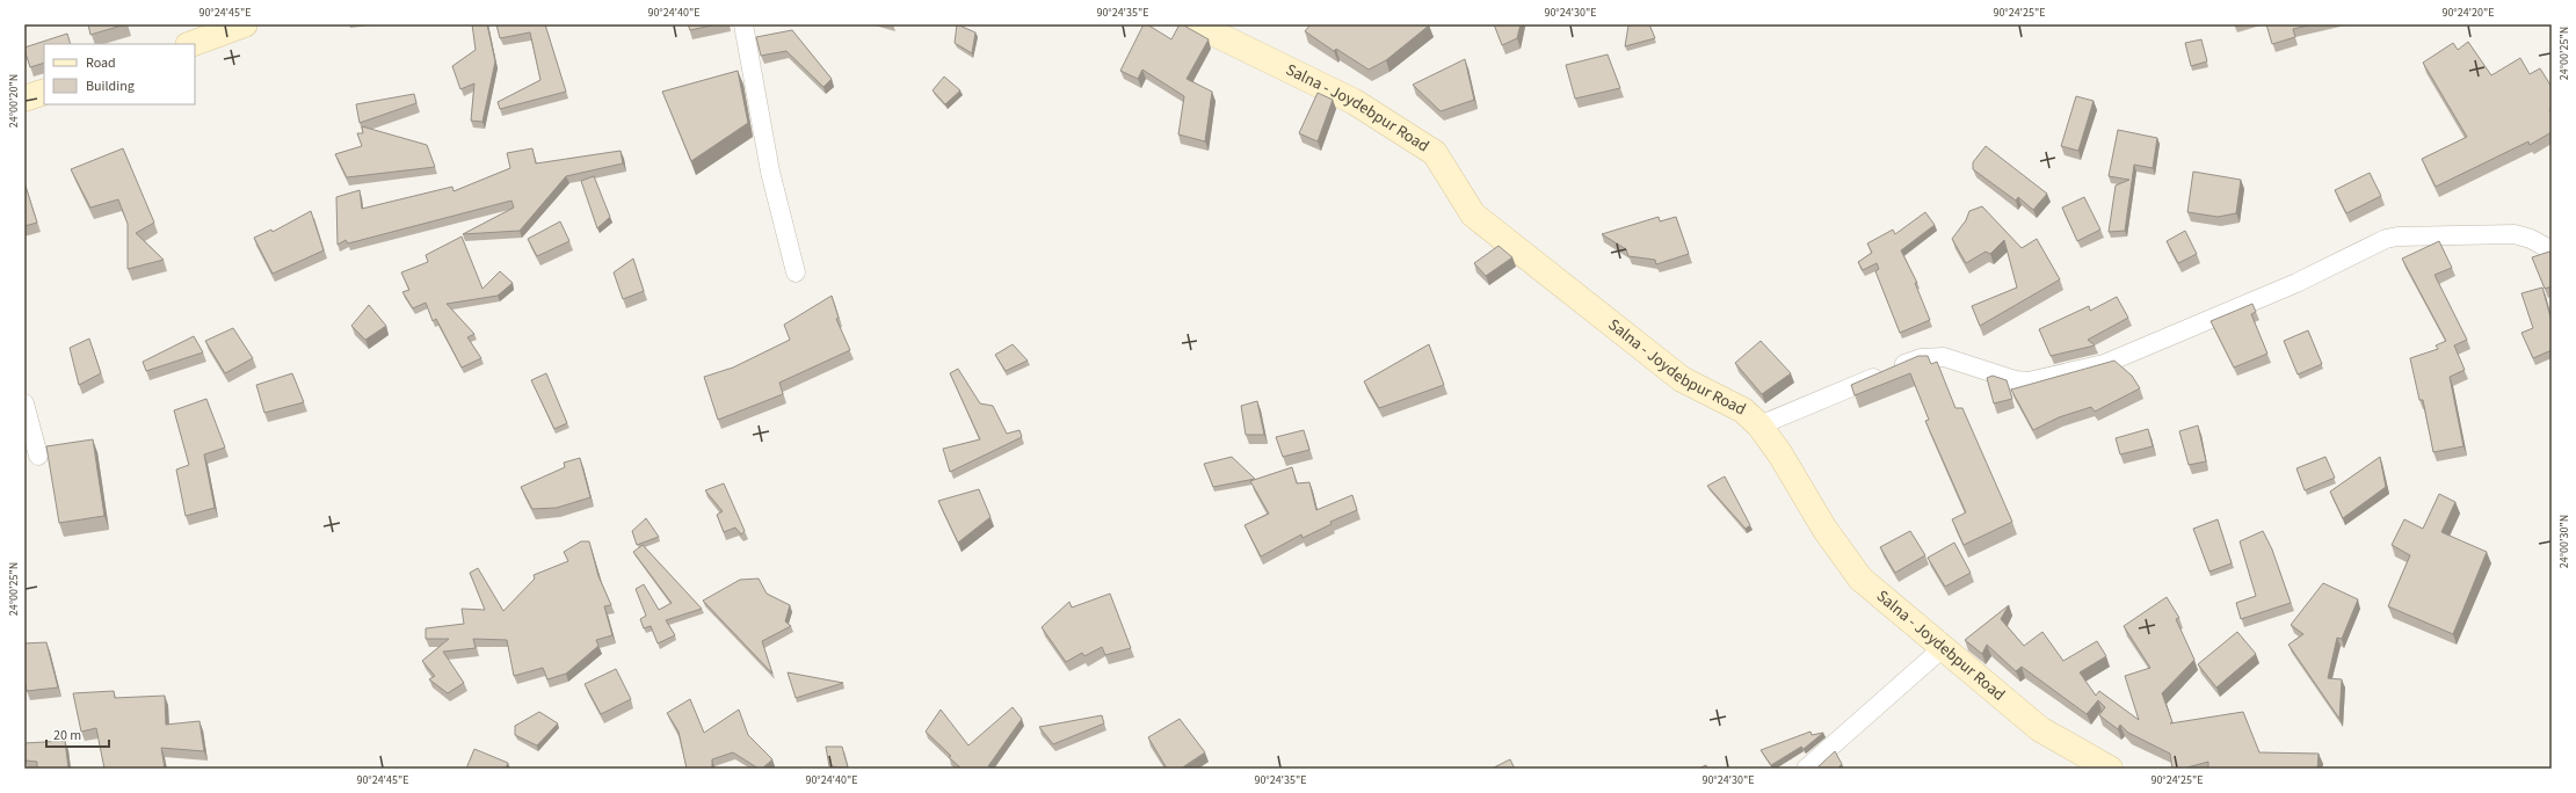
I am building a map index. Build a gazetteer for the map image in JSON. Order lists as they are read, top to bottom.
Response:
{
  "streets": {
    "main road": ["Salna - Joydebpur Road"]
  },
  "legend": ["Road", "Building"],
  "scale_bar": "20 m",
  "coordinates": [
    "90°24'45\"E",
    "90°24'40\"E",
    "90°24'35\"E",
    "90°24'30\"E",
    "90°24'25\"E",
    "90°24'20\"E",
    "24°00'25\"N",
    "24°00'20\"N",
    "24°00'30\"N"
  ]
}
